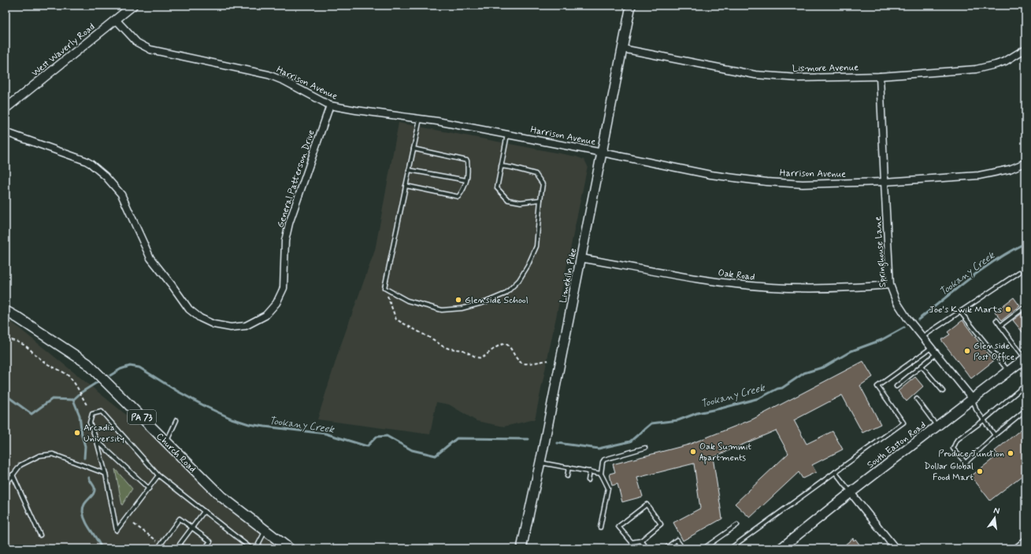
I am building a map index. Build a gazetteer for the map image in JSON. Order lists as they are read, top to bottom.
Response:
{
  "streets": {
    "main road": [
      "Limekiln Pike",
      "PA 73",
      "South Easton Road",
      "Church Road"
    ],
    "street": [
      "West Waverly Road",
      "Lismore Avenue",
      "Harrison Avenue",
      "General Patterson Drive",
      "Springhouse Lane",
      "Oak Road"
    ]
  },
  "crossings": [
    ["West Waverly Road", "Harrison Avenue"],
    ["Lismore Avenue", "Springhouse Lane"],
    ["Lismore Avenue", "Limekiln Pike"],
    ["Harrison Avenue", "General Patterson Drive"],
    ["Harrison Avenue", "Springhouse Lane"],
    ["Harrison Avenue", "Limekiln Pike"],
    ["Springhouse Lane", "Oak Road"],
    ["Springhouse Lane", "South Easton Road"],
    ["Oak Road", "Limekiln Pike"]
  ],
  "water": ["Tookany Creek"],
  "places": [
    "Glenside School",
    "Joe's Kwik Marts",
    "Glenside Post Office",
    "Arcadia University",
    "Oak Summit Apartments",
    "Produce Junction",
    "Dollar Global Food Mart"
  ],
  "north": "top"
}
